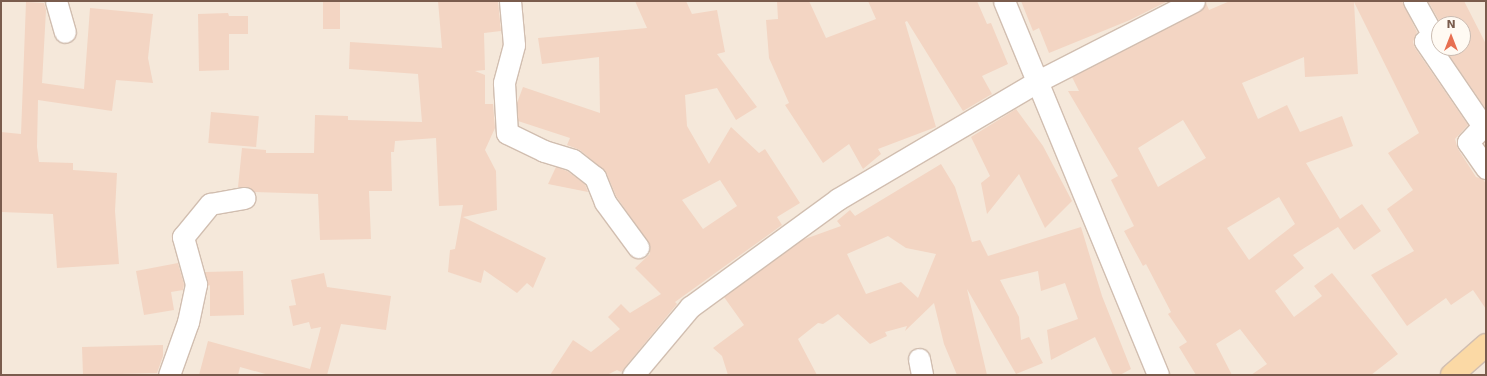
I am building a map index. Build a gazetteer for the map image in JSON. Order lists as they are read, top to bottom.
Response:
{
  "north": "top"
}
